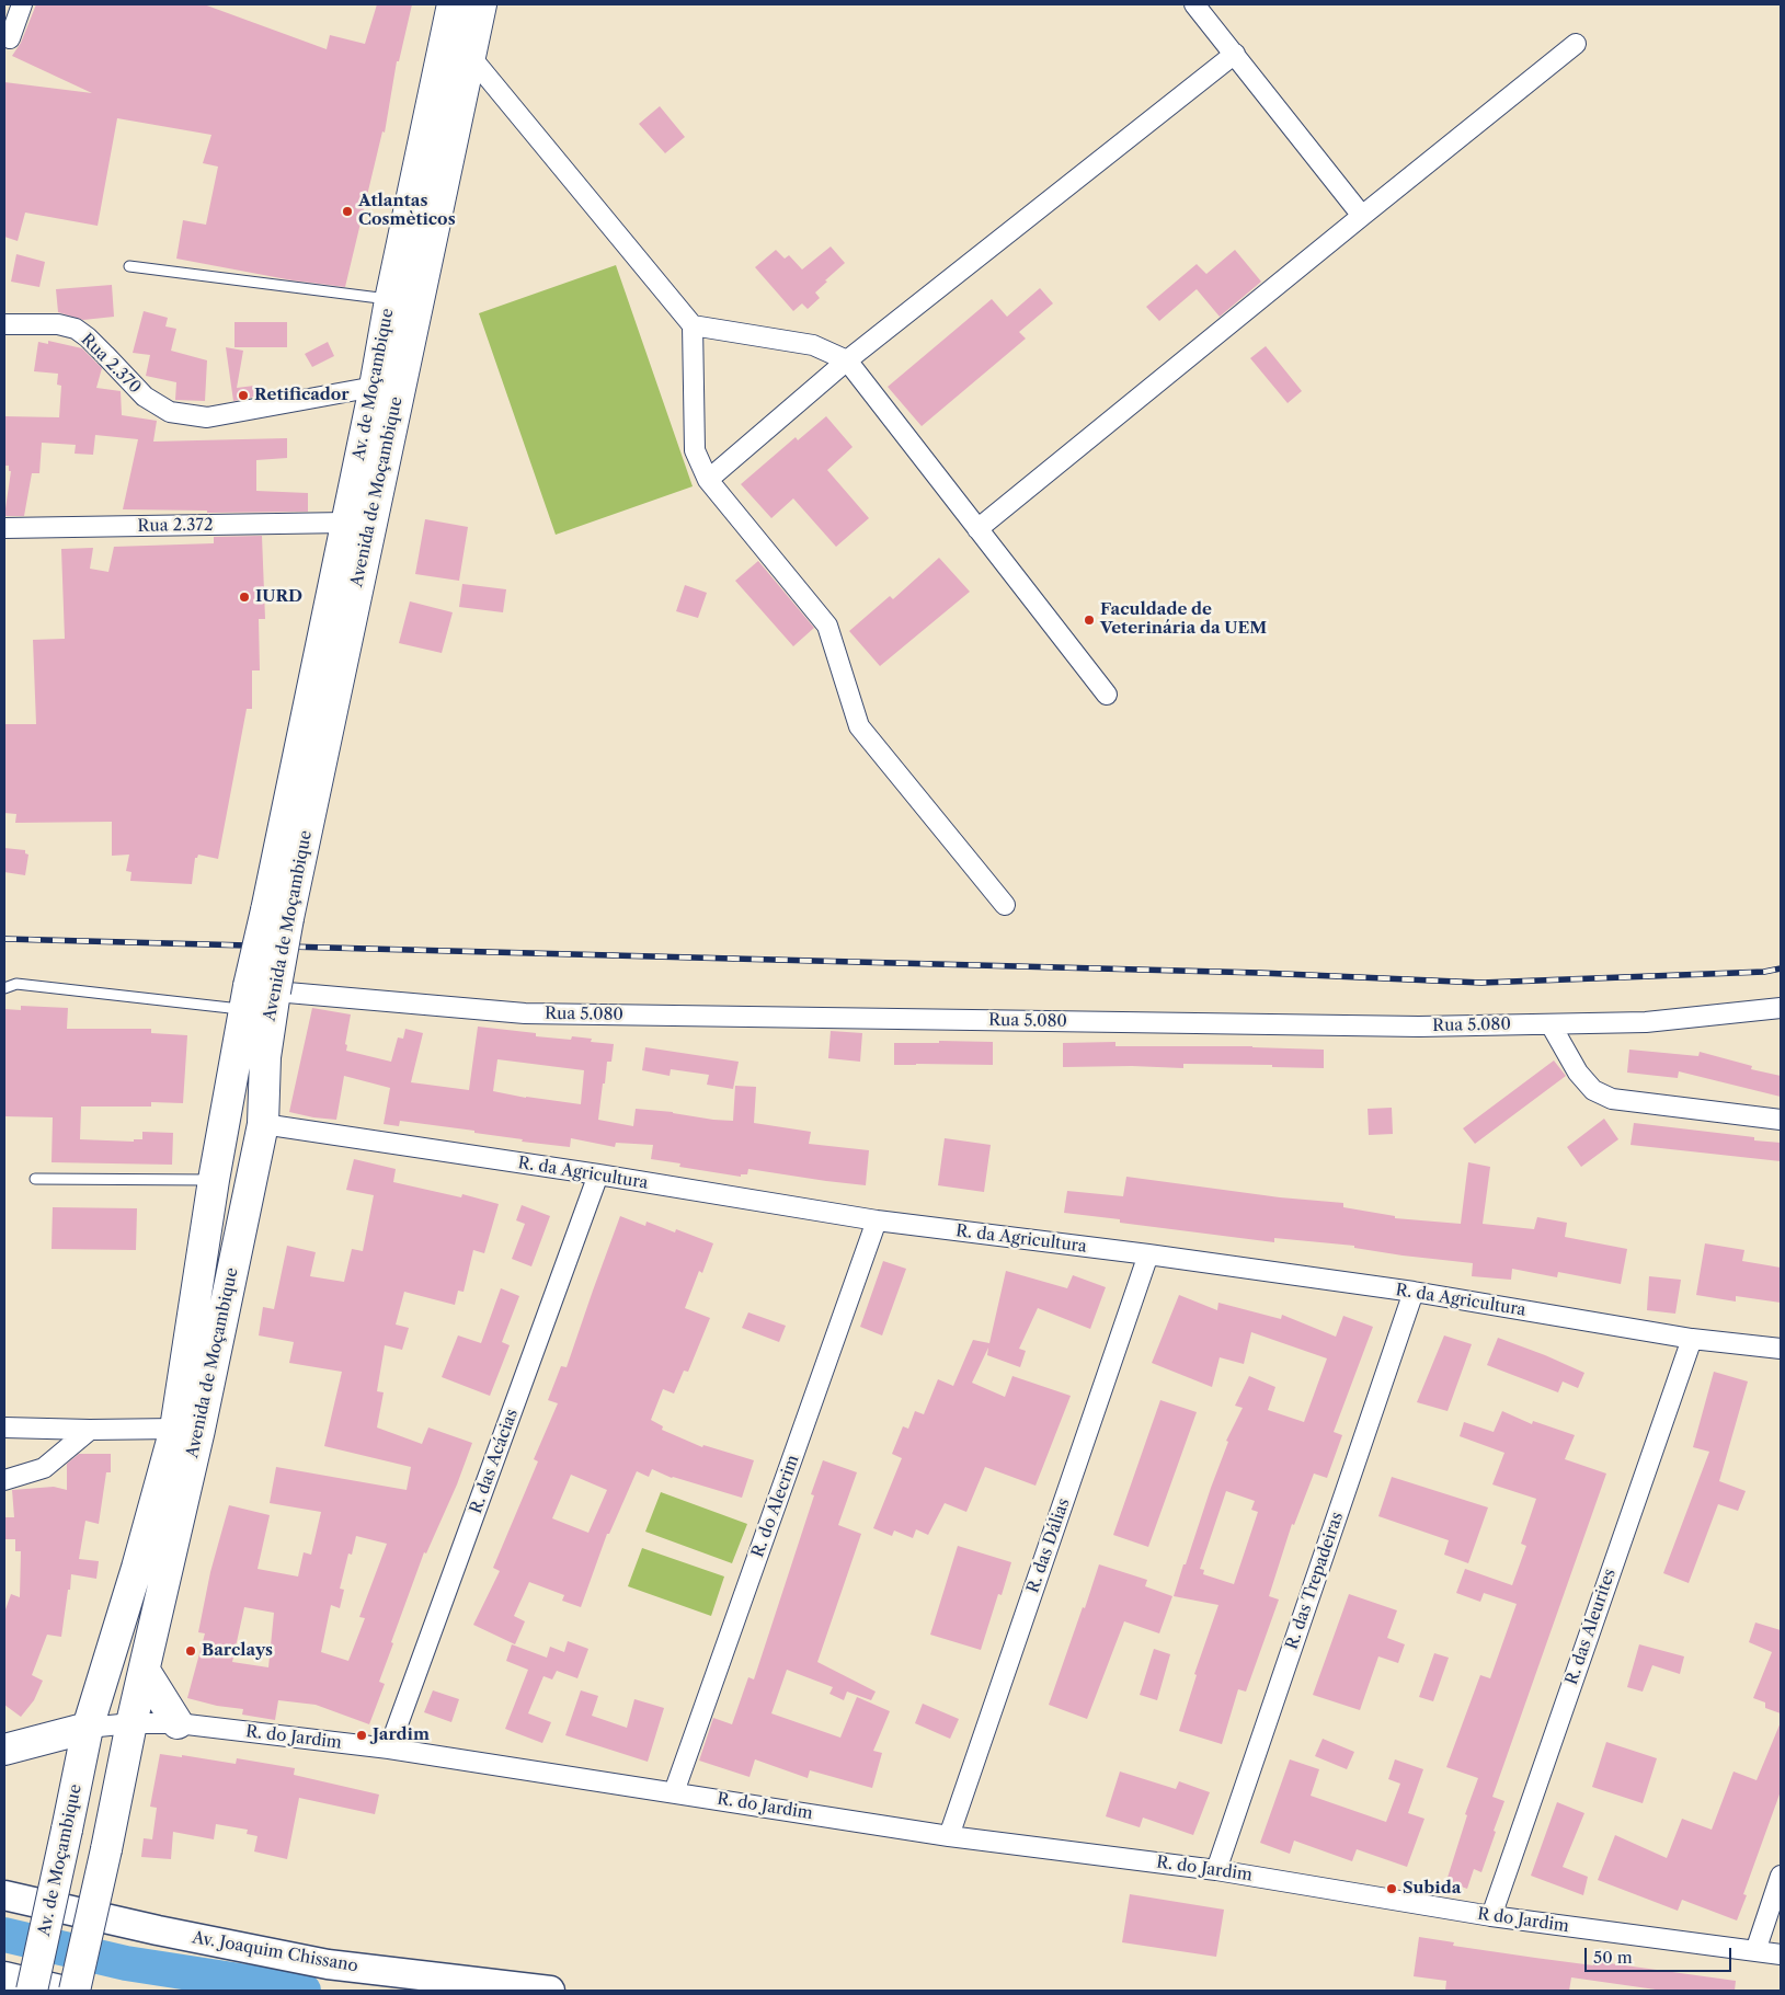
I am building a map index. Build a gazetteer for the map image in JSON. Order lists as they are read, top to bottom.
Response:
{
  "streets": {
    "highway": ["Av. de Moçambique", "Avenida de Moçambique"],
    "main road": ["Av. Joaquim Chissano"],
    "street": [
      "Rua 2.370",
      "Rua 2.372",
      "Rua 5.080",
      "R. da Agricultura",
      "R. das Acácias",
      "R. do Alecrim",
      "R. das Dálias",
      "R. das Trepadeiras",
      "R. das Aleurites",
      "R. do Jardim",
      "R do Jardim"
    ]
  },
  "crossings": [
    ["Rua 2.370", "Av. de Moçambique"],
    ["Av. de Moçambique", "Avenida de Moçambique"],
    ["Av. de Moçambique", "Rua 2.372"],
    ["Av. de Moçambique", "R. do Jardim"],
    ["Avenida de Moçambique", "Rua 5.080"],
    ["Avenida de Moçambique", "R. da Agricultura"],
    ["Avenida de Moçambique", "R. do Jardim"],
    ["R. da Agricultura", "R. das Acácias"],
    ["R. da Agricultura", "R. do Alecrim"],
    ["R. da Agricultura", "R. das Dálias"],
    ["R. da Agricultura", "R. das Trepadeiras"],
    ["R. da Agricultura", "R. das Aleurites"],
    ["R. das Acácias", "R. do Jardim"],
    ["R. do Alecrim", "R. do Jardim"],
    ["R. das Dálias", "R. do Jardim"],
    ["R. das Trepadeiras", "R. do Jardim"],
    ["R. das Aleurites", "R do Jardim"],
    ["R. do Jardim", "R do Jardim"]
  ],
  "places": [
    "Atlantas Cosmèticos",
    "Retificador",
    "IURD",
    "Faculdade de Veterinária da UEM",
    "Barclays",
    "Jardim",
    "Subida"
  ],
  "scale_bar": "50 m"
}
